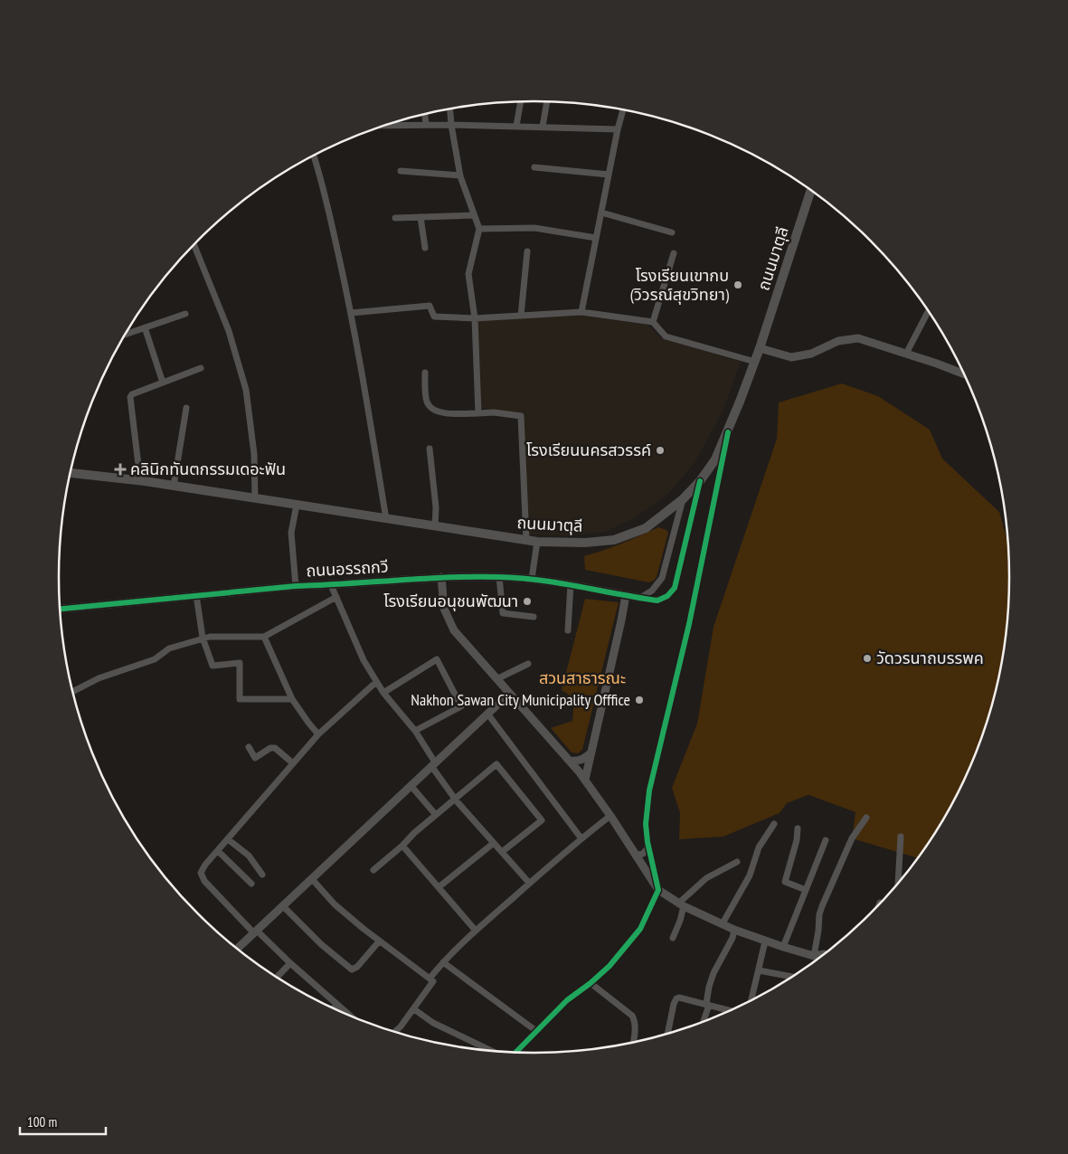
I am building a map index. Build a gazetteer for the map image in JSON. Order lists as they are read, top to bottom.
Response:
{
  "streets": {
    "main road": ["ถนนมาตุลี"],
    "street": ["ถนนอรรถกวี"]
  },
  "parks": ["สวนสาธารณะ"],
  "places": {
    "other": [
      "โรงเรียนเขากบ (วิวรณ์สุขวิทยา)",
      "โรงเรียนนครสวรรค์",
      "โรงเรียนอนุชนพัฒนา",
      "วัดวรนาถบรรพค",
      "Nakhon Sawan City Municipality Offfice"
    ],
    "health": ["คลินิกทันตกรรมเดอะฟัน"]
  },
  "scale_bar": "100 m"
}
